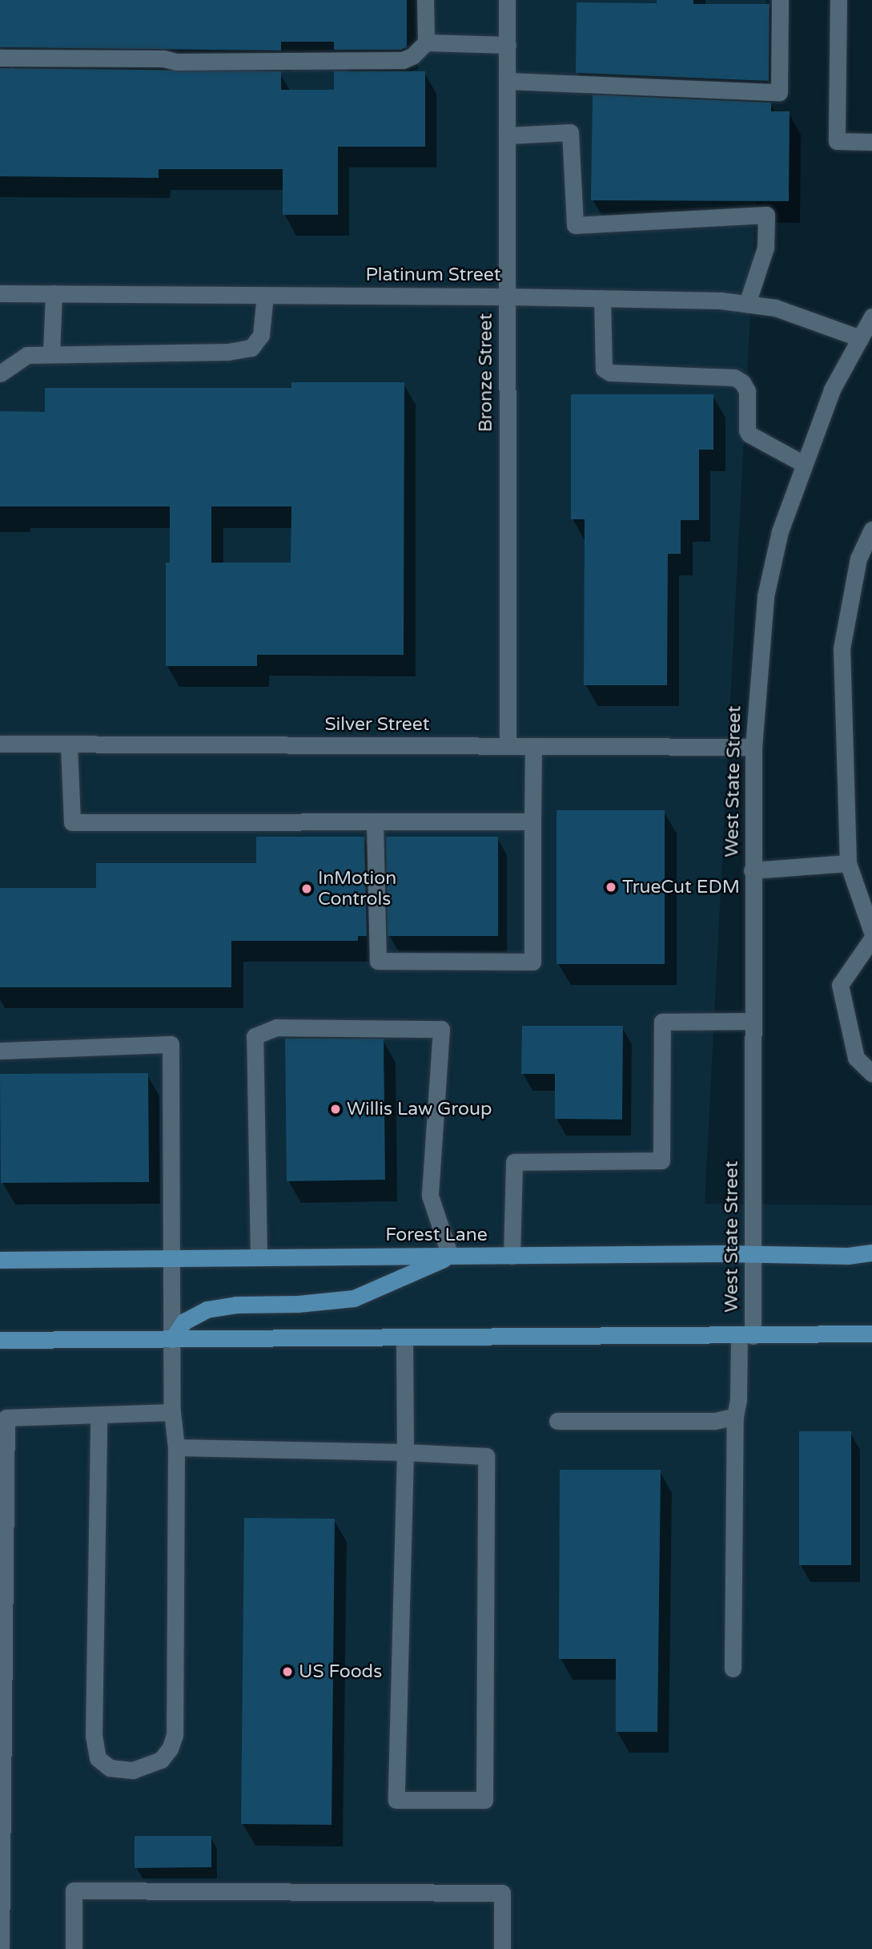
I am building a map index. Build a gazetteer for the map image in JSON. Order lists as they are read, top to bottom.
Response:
{
  "streets": {
    "main road": ["Forest Lane"],
    "street": [
      "Platinum Street",
      "Bronze Street",
      "Silver Street",
      "West State Street"
    ]
  },
  "crossings": [
    ["Platinum Street", "Bronze Street"],
    ["Platinum Street", "West State Street"],
    ["Bronze Street", "Silver Street"],
    ["Silver Street", "West State Street"],
    ["West State Street", "Forest Lane"]
  ],
  "places": [
    "TrueCut EDM",
    "InMotion Controls",
    "Willis Law Group",
    "US Foods"
  ]
}
